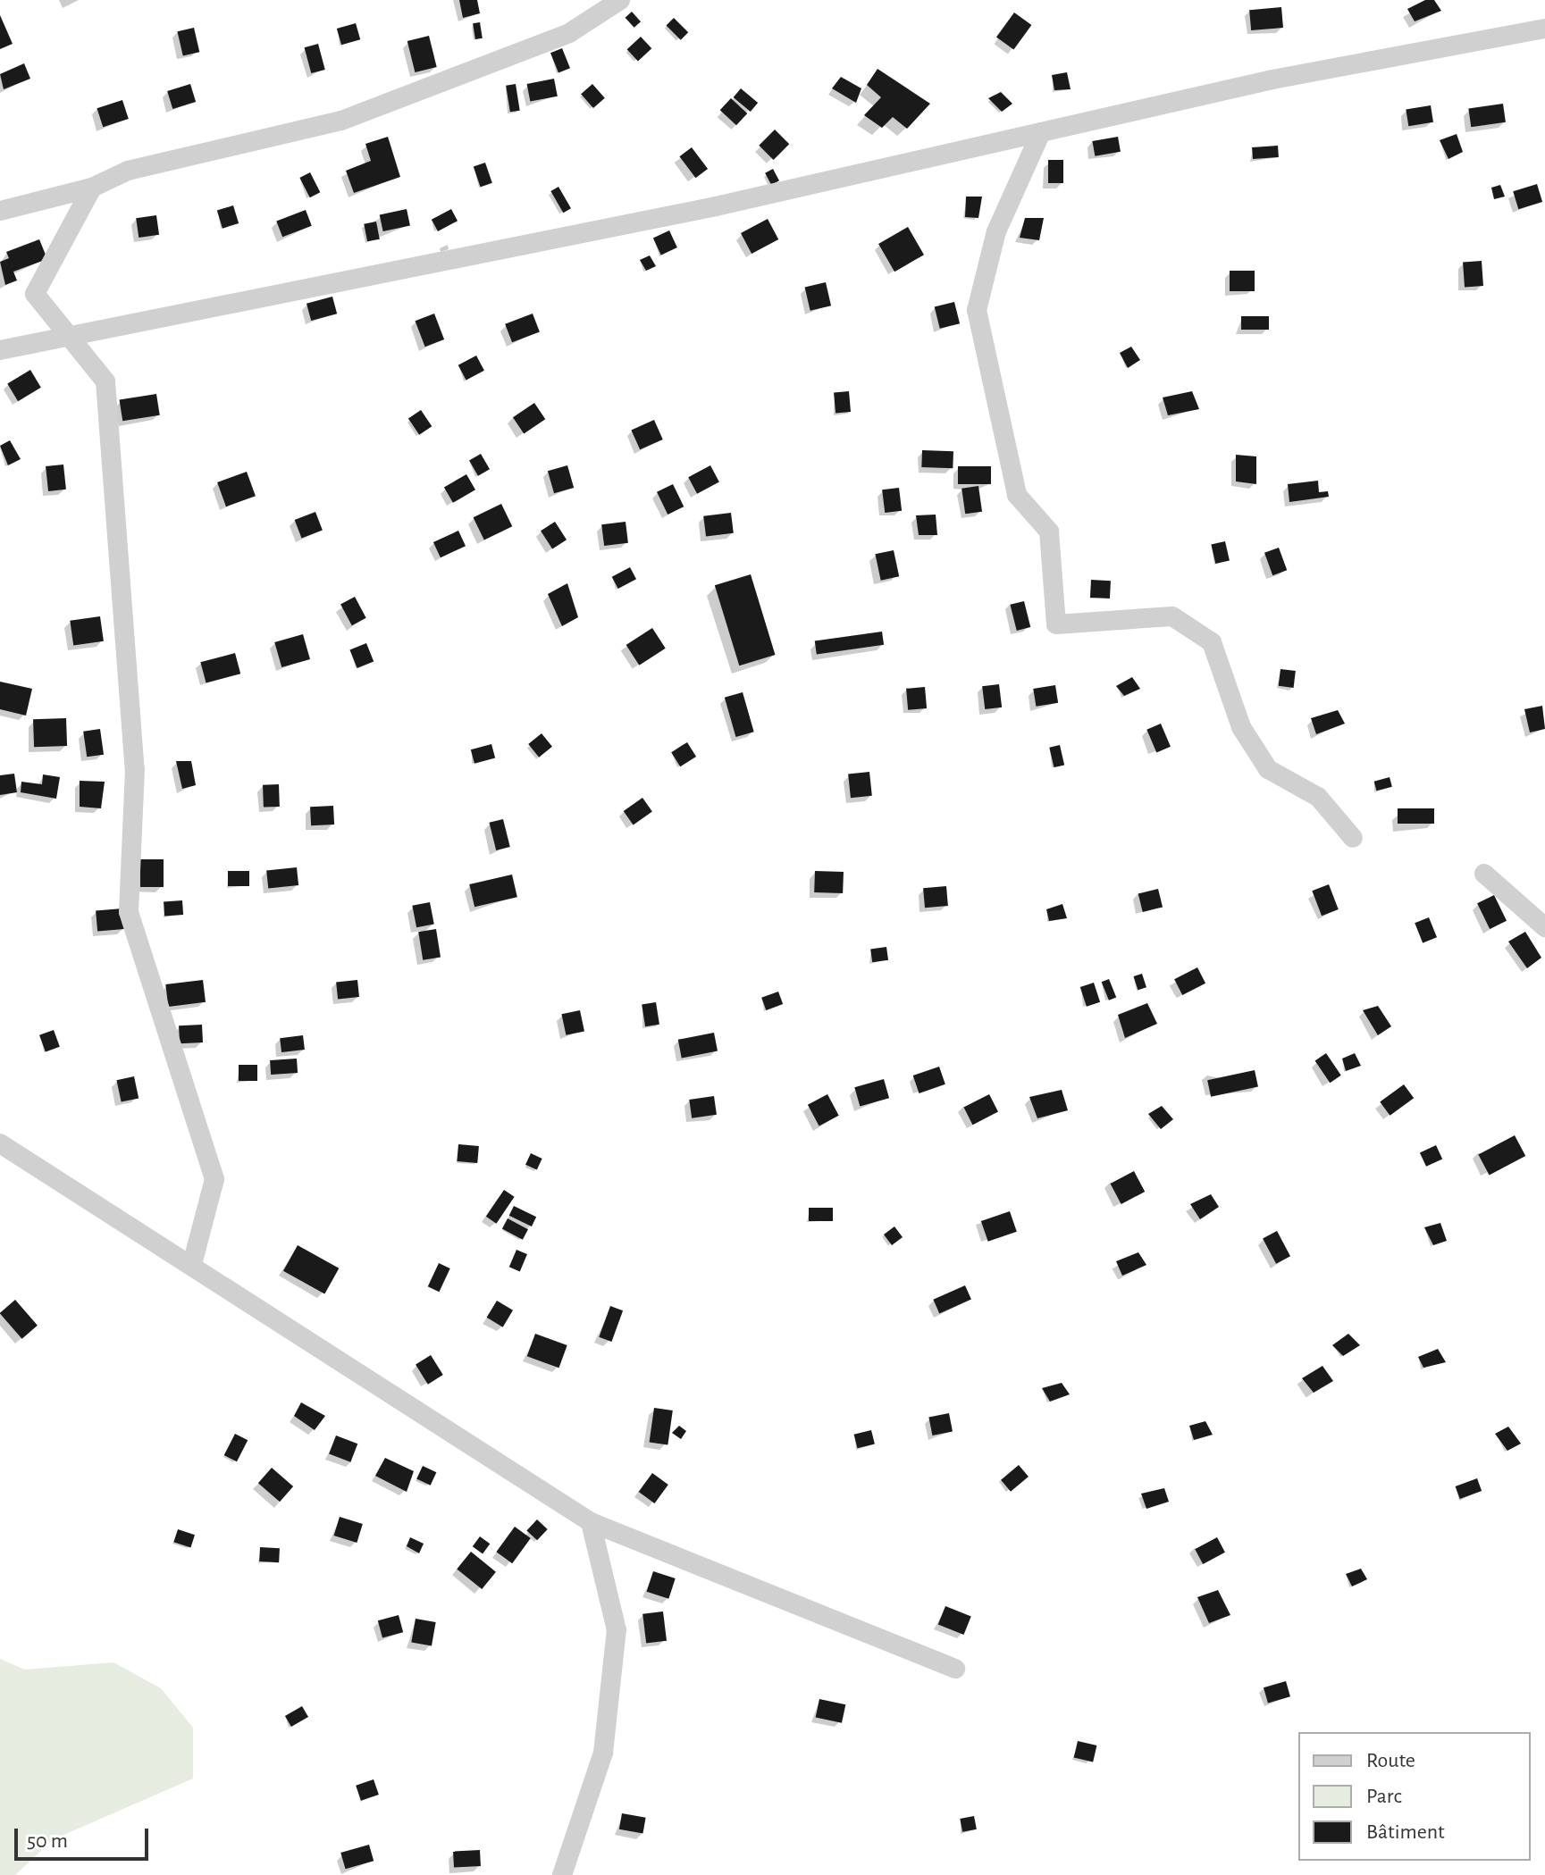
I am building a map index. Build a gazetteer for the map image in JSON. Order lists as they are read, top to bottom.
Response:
{
  "legend": ["Route", "Parc", "Bâtiment"],
  "scale_bar": "50 m"
}
